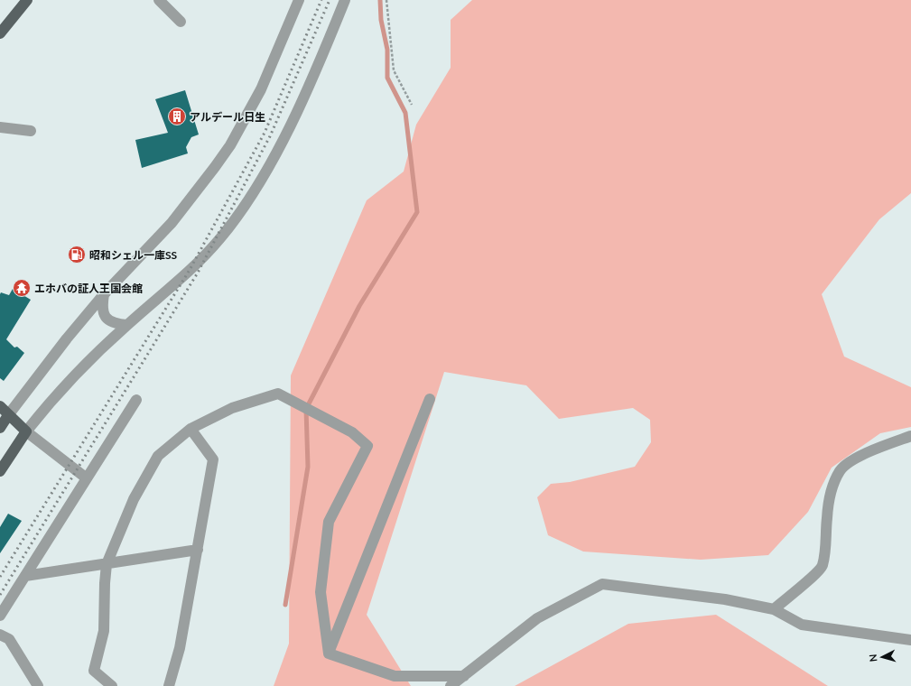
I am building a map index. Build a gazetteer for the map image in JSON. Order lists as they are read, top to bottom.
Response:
{
  "places": {
    "building": ["アルデール日生"],
    "fuel station": ["昭和シェル一庫SS"],
    "temple": ["エホバの証人王国会館"]
  },
  "north": "left"
}
